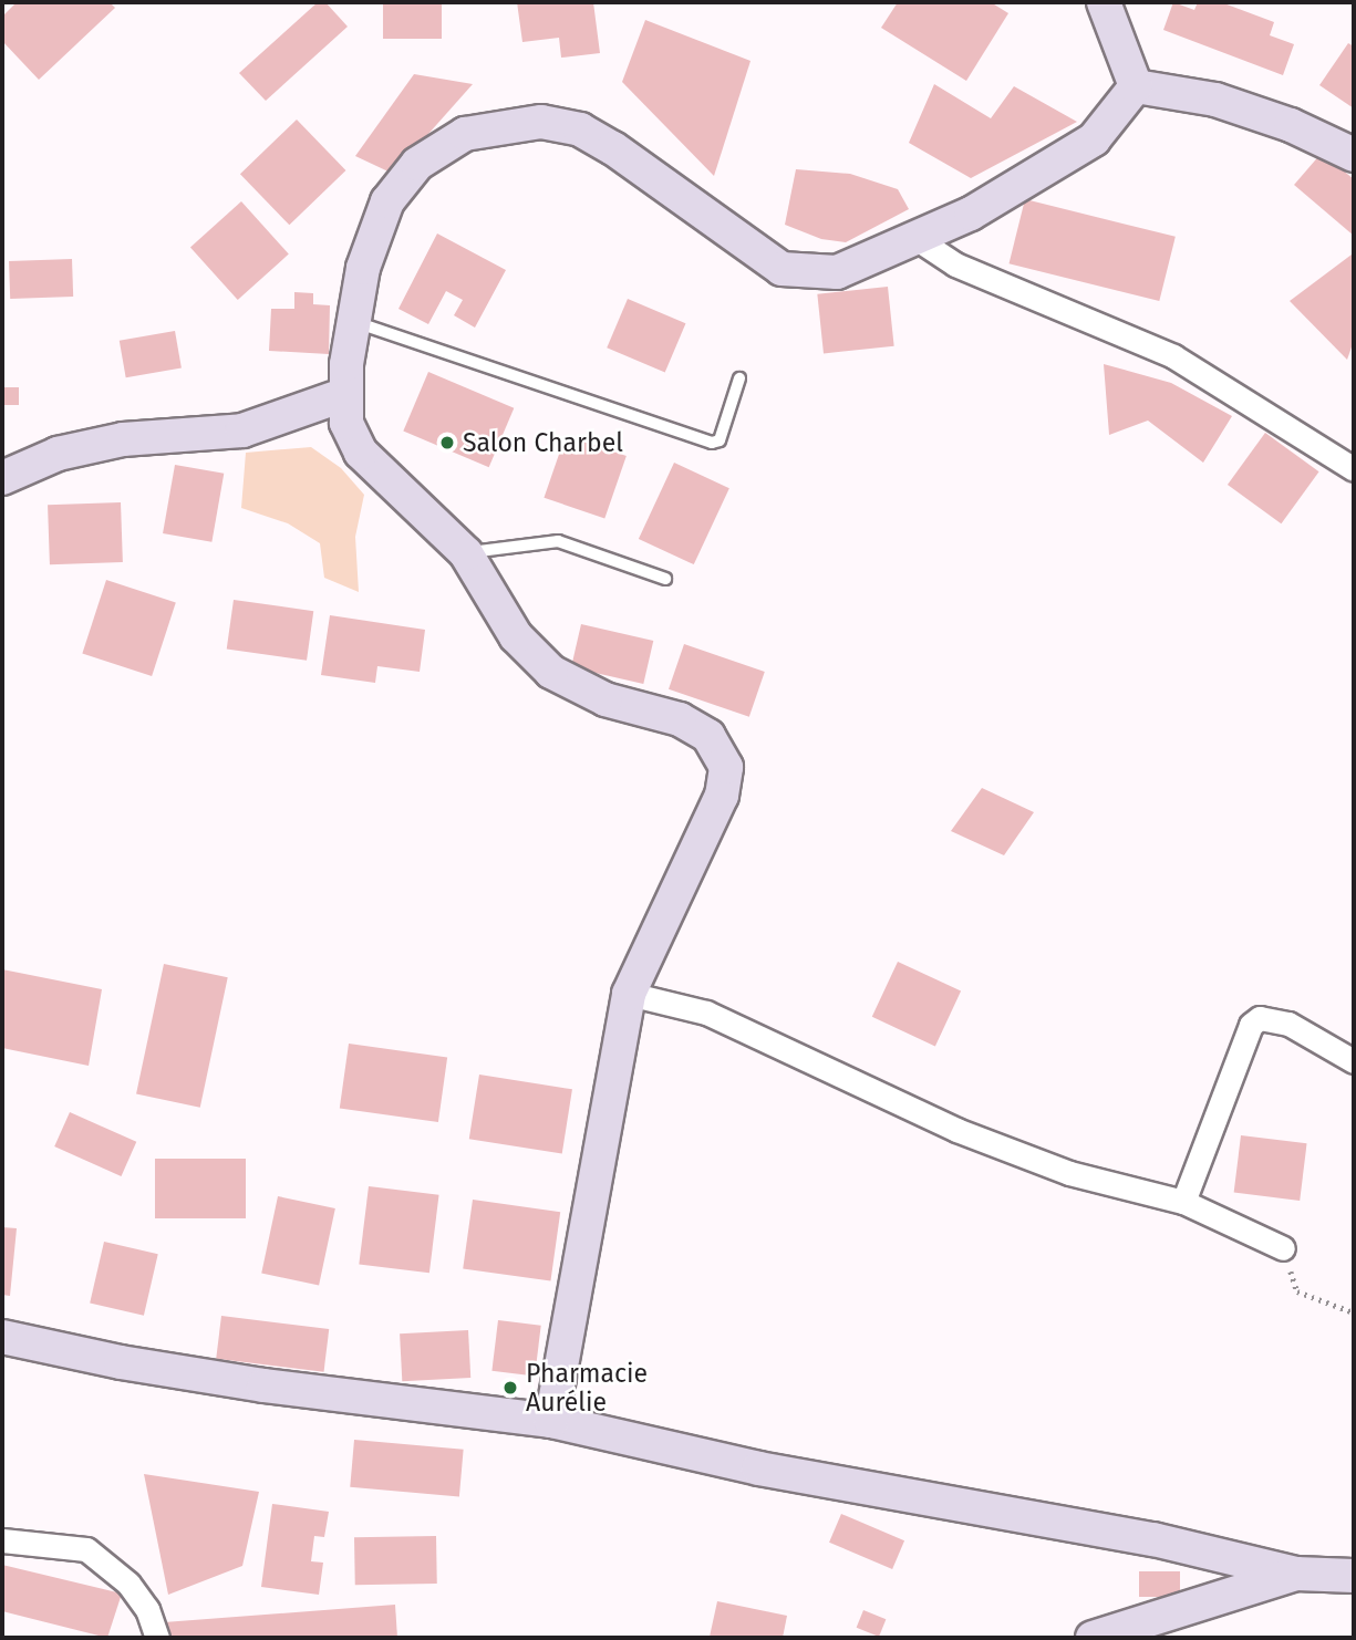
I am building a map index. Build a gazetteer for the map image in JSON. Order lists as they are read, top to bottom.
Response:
{
  "places": ["Salon Charbel", "Pharmacie Aurélie"]
}
